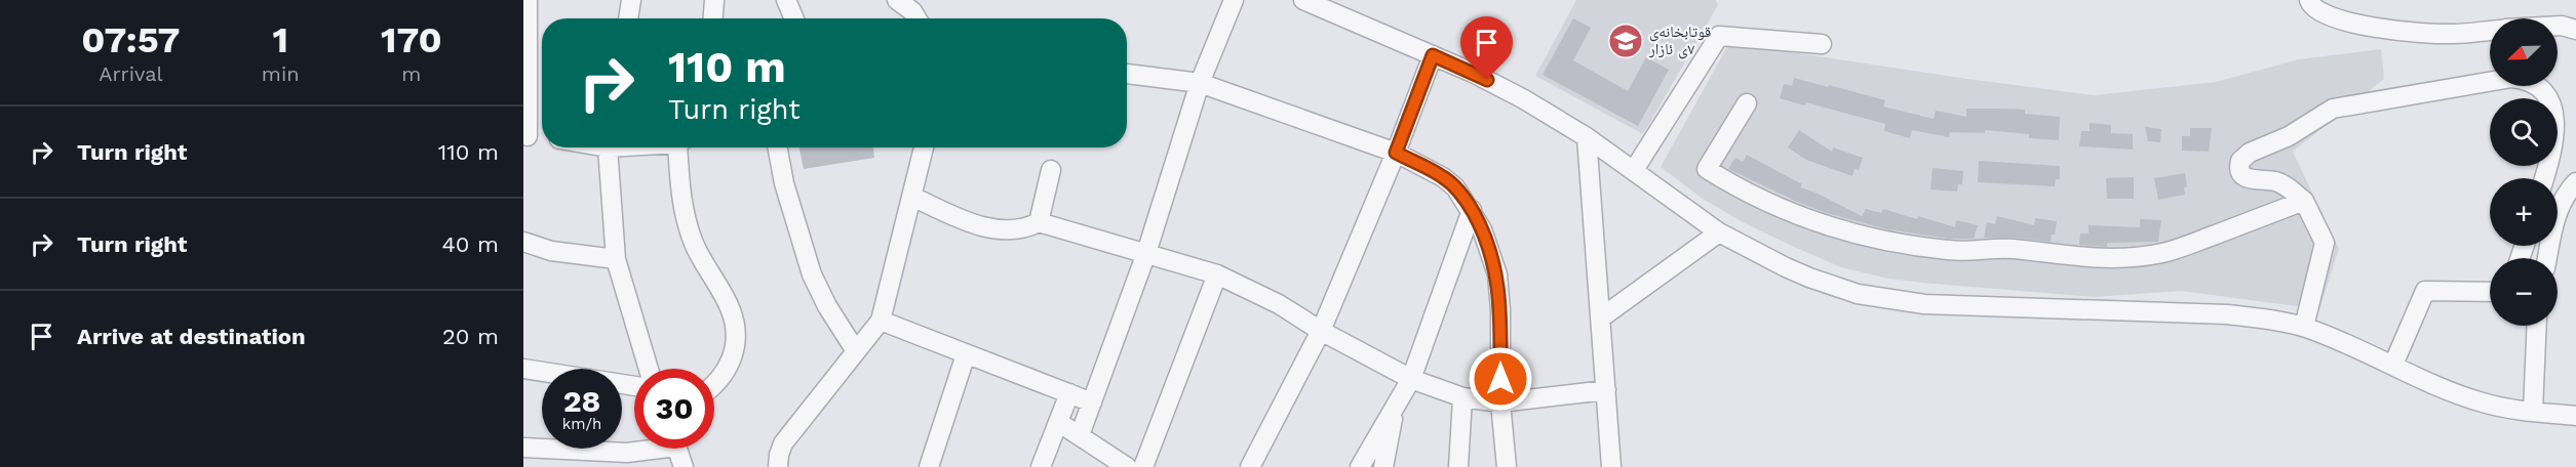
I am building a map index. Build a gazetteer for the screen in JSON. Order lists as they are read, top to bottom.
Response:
{
  "places": {
    "school or university": ["قوتابخانەی ٧ی ئازار"]
  },
  "north": "bottom left",
  "page": {
    "eta": [
      "07:57",
      "Arrival",
      "1",
      "min",
      "170",
      "m"
    ],
    "map_buttons": ["+", "−"],
    "turn": ["110 m", "Turn right"],
    "list": [
      {
        "name": "Turn right",
        "value": "110 m"
      },
      {
        "name": "Turn right",
        "value": "40 m"
      },
      {
        "name": "Arrive at destination",
        "value": "20 m"
      }
    ],
    "speed": "28 km/h",
    "limit": "30"
  }
}
